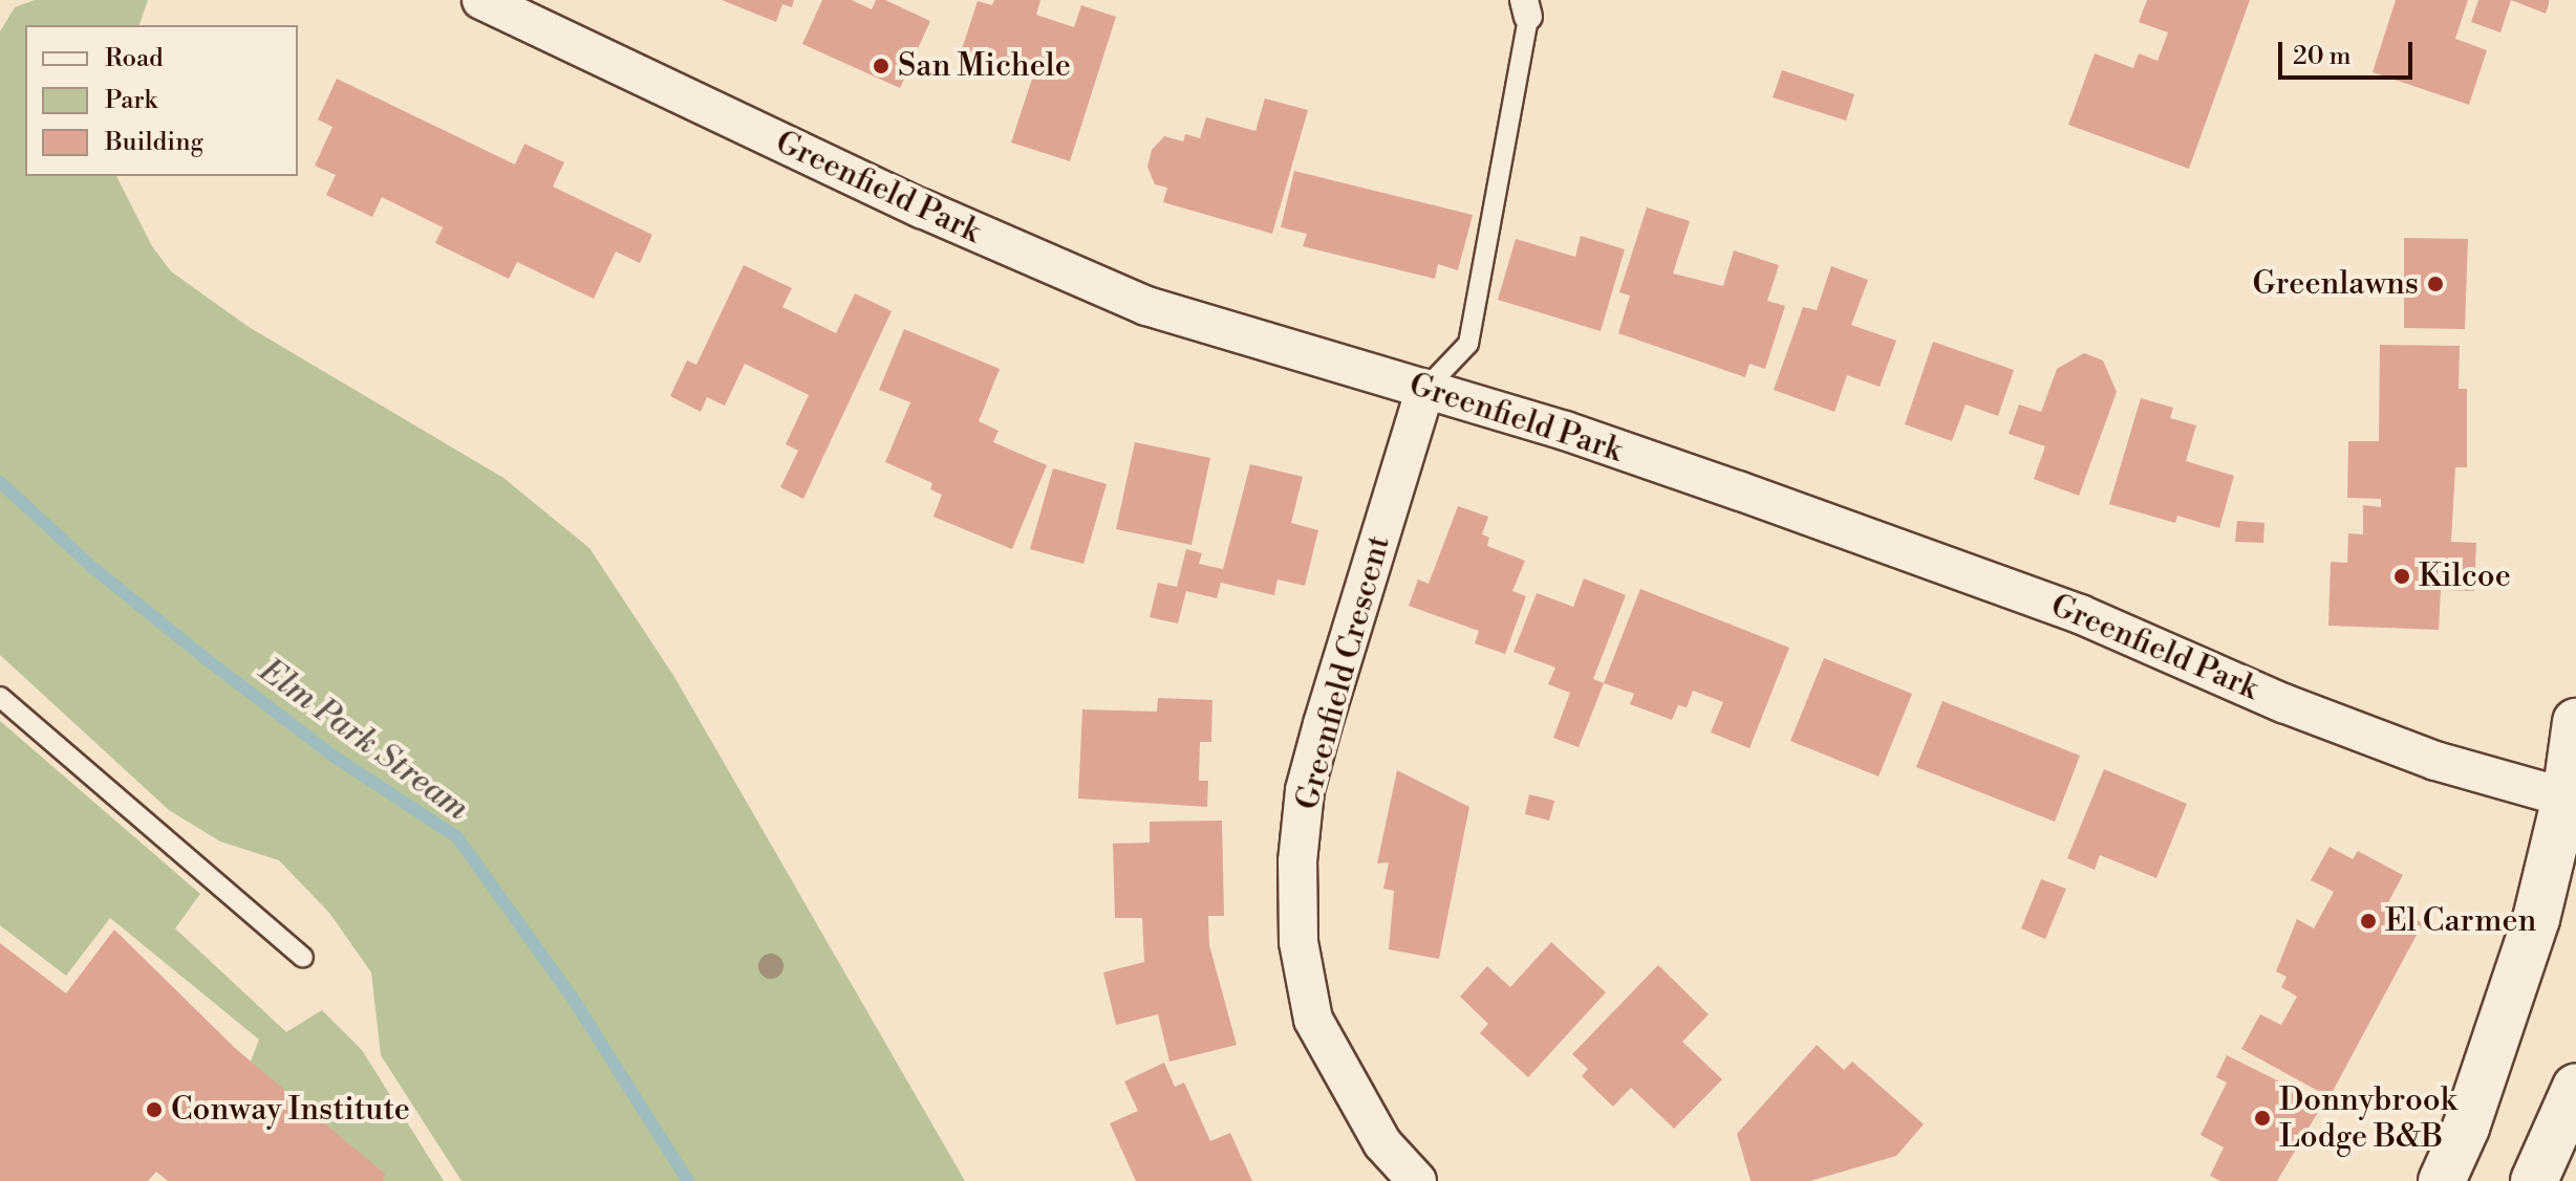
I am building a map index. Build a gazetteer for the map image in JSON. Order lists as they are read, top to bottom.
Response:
{
  "streets": {
    "street": ["Greenfield Park", "Greenfield Crescent"]
  },
  "crossings": [
    ["Greenfield Park", "Greenfield Crescent"]
  ],
  "water": ["Elm Park Stream"],
  "places": [
    "San Michele",
    "Greenlawns",
    "Kilcoe",
    "El Carmen",
    "Conway Institute",
    "Donnybrook Lodge B&B"
  ],
  "legend": ["Road", "Park", "Building"],
  "scale_bar": "20 m"
}
